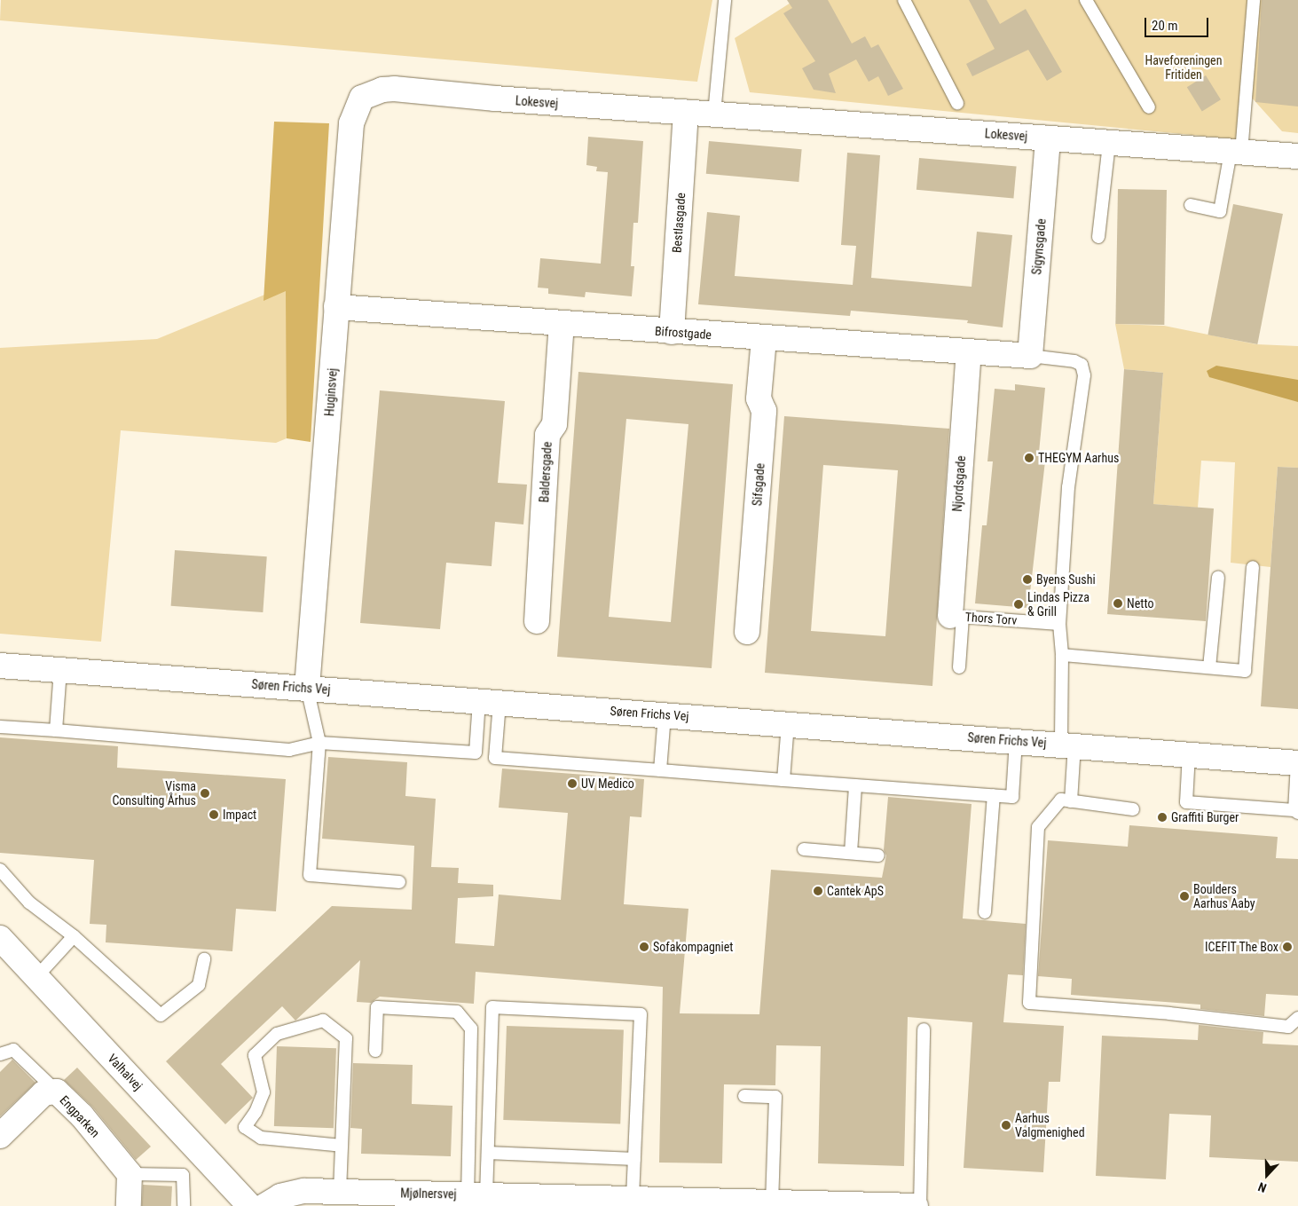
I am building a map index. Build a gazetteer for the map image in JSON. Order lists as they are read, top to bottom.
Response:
{
  "streets": {
    "street": [
      "Lokesvej",
      "Bestlasgade",
      "Sigynsgade",
      "Bifrostgade",
      "Huginsvej",
      "Baldersgade",
      "Njordsgade",
      "Sifsgade",
      "Søren Frichs Vej",
      "Valhalvej",
      "Engparken",
      "Mjølnersvej"
    ],
    "lane": ["Thors Torv"]
  },
  "crossings": [
    ["Lokesvej", "Bestlasgade"],
    ["Lokesvej", "Sigynsgade"],
    ["Lokesvej", "Huginsvej"],
    ["Bestlasgade", "Bifrostgade"],
    ["Sigynsgade", "Bifrostgade"],
    ["Bifrostgade", "Huginsvej"],
    ["Bifrostgade", "Baldersgade"],
    ["Bifrostgade", "Njordsgade"],
    ["Bifrostgade", "Sifsgade"],
    ["Huginsvej", "Søren Frichs Vej"],
    ["Njordsgade", "Thors Torv"]
  ],
  "parks": ["Haveforeningen Fritiden"],
  "places": [
    "THEGYM Aarhus",
    "Byens Sushi",
    "Netto",
    "Lindas Pizza & Grill",
    "UV Medico",
    "Visma Consulting Århus",
    "Impact",
    "Graffiti Burger",
    "Cantek ApS",
    "Boulders Aarhus Aaby",
    "Sofakompagniet",
    "ICEFIT The Box",
    "Aarhus Valgmenighed"
  ],
  "scale_bar": "20 m",
  "north": "bottom"
}
